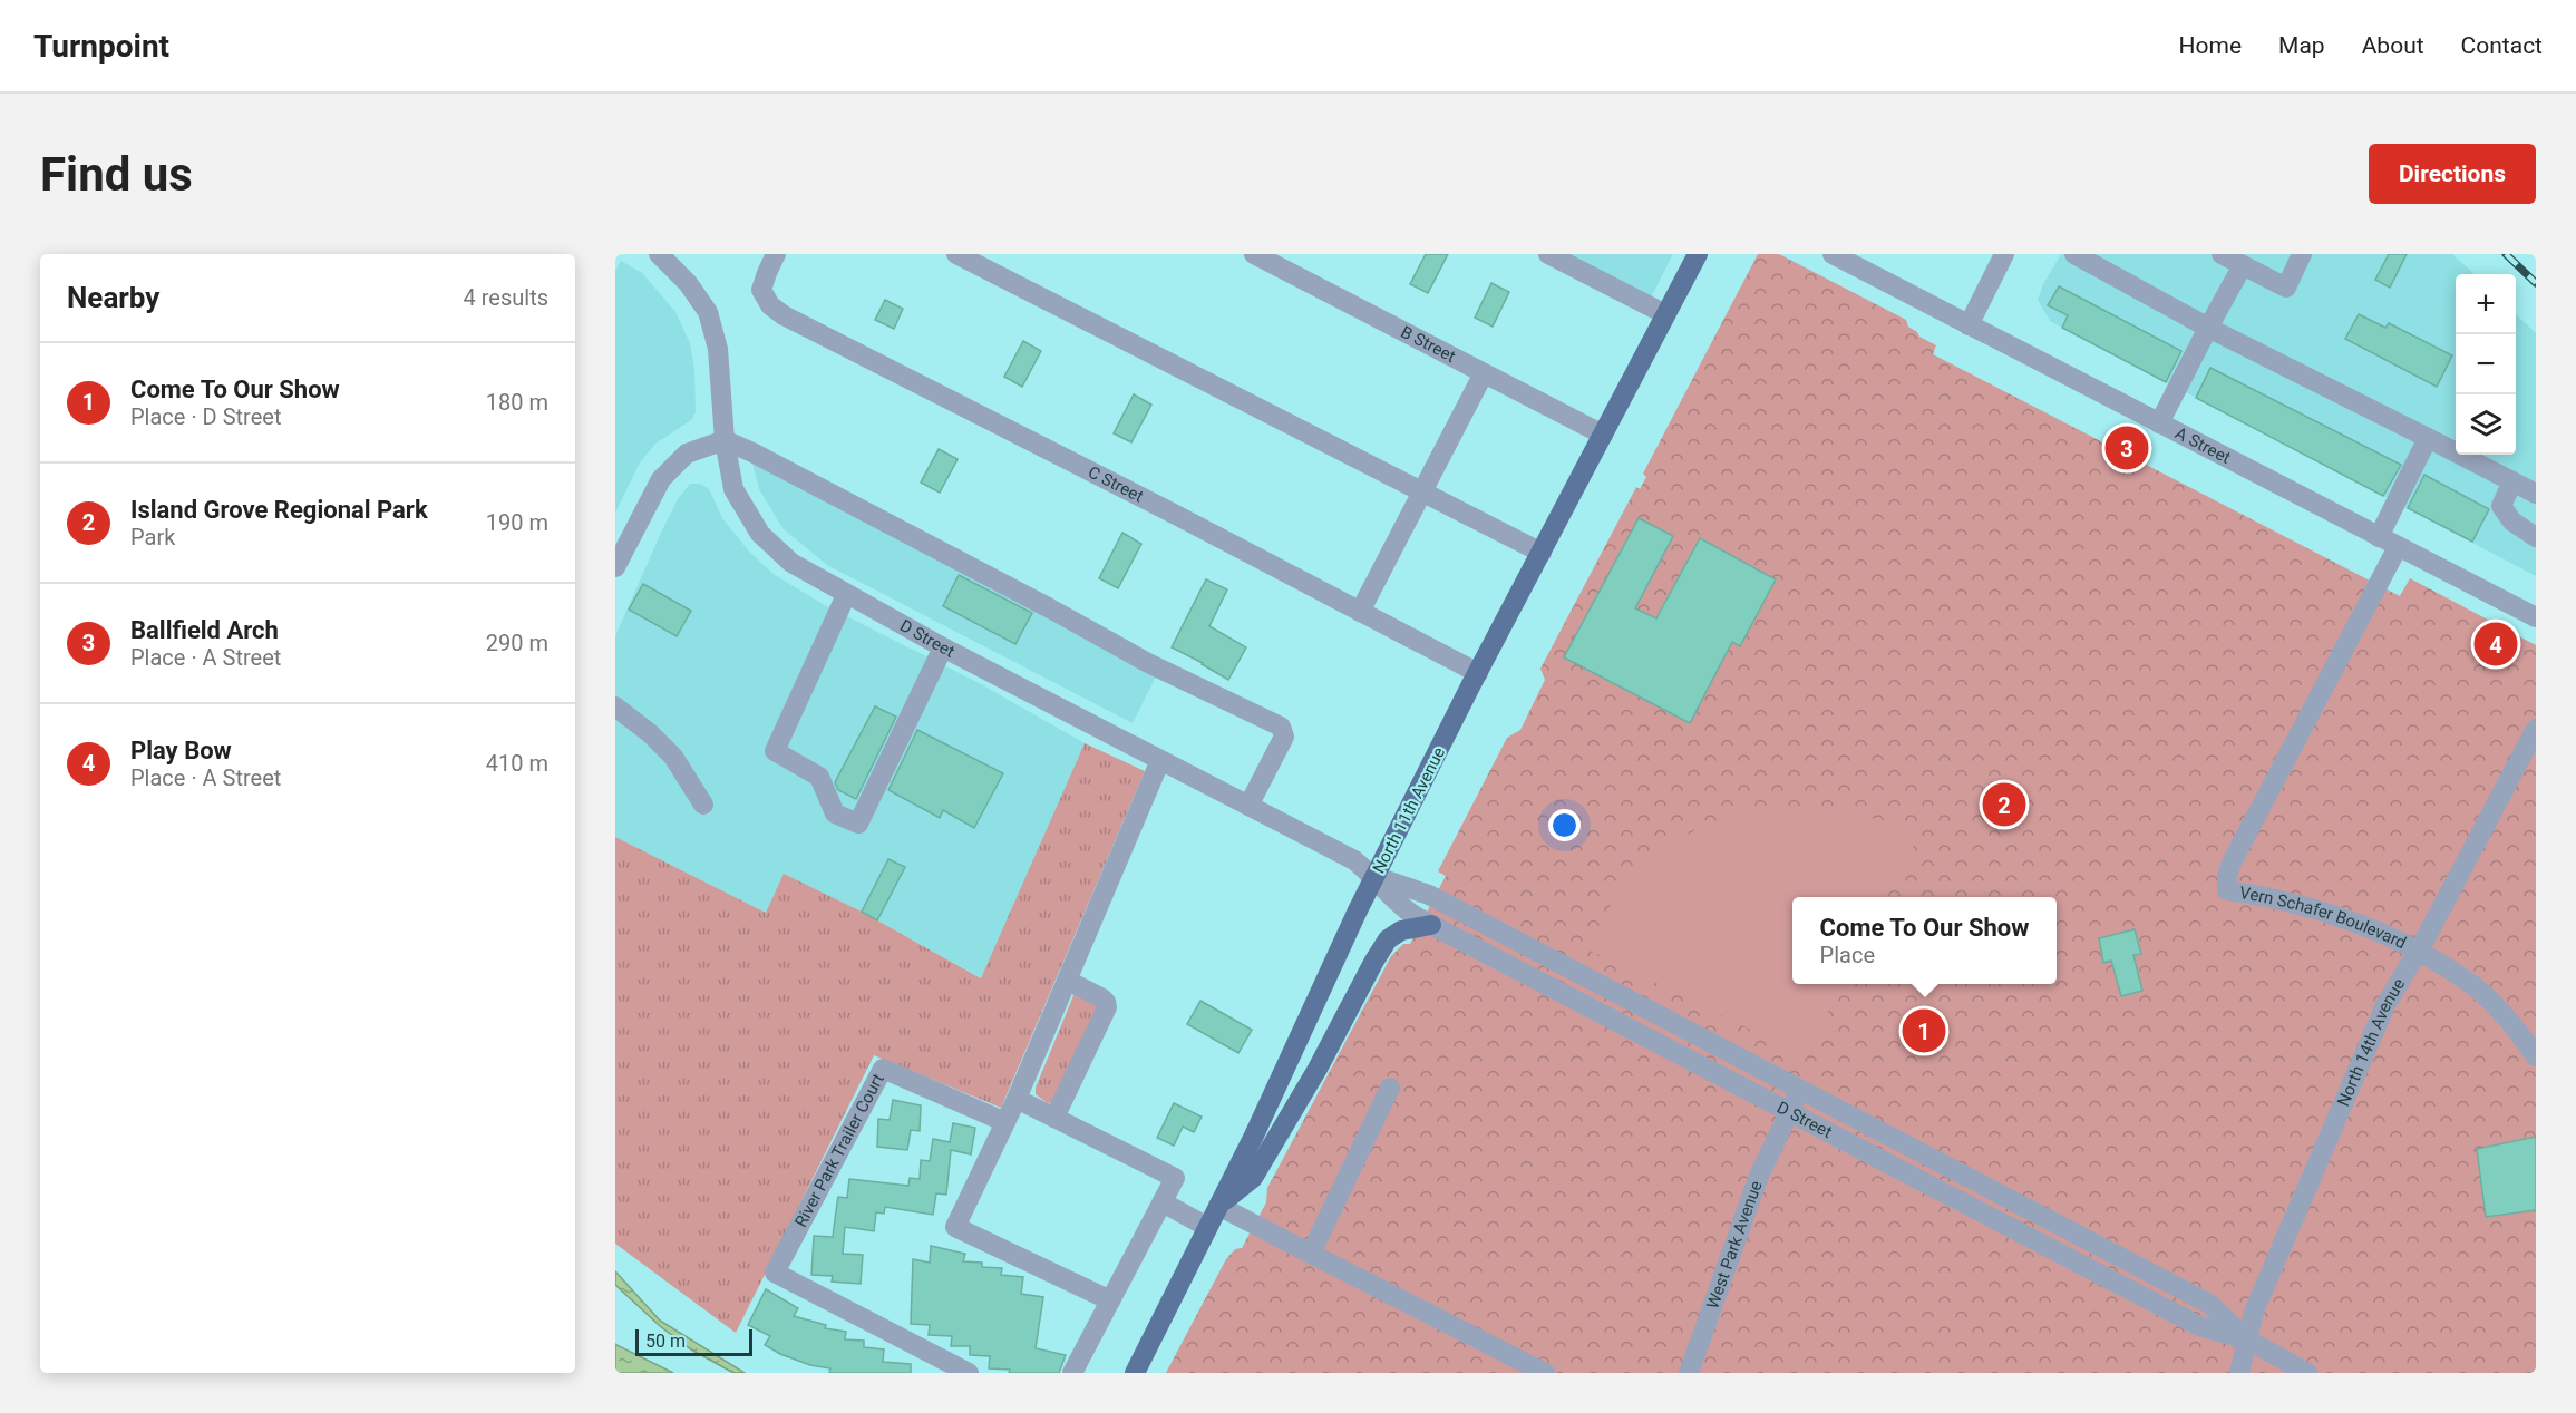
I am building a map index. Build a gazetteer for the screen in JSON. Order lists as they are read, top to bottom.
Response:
{
  "streets": {
    "main road": ["North 11th Avenue"],
    "street": [
      "B Street",
      "A Street",
      "C Street",
      "D Street",
      "Vern Schafer Boulevard",
      "North 14th Avenue",
      "River Park Trailer Court",
      "West Park Avenue"
    ]
  },
  "crossings": [
    ["B Street", "North 11th Avenue"],
    ["A Street", "Vern Schafer Boulevard"],
    ["C Street", "North 11th Avenue"],
    ["D Street", "North 11th Avenue"],
    ["D Street", "North 14th Avenue"],
    ["D Street", "West Park Avenue"],
    ["Vern Schafer Boulevard", "North 14th Avenue"]
  ],
  "scale_bar": "50 m",
  "page": {
    "header": "Turnpoint",
    "nav": [
      "Home",
      "Map",
      "About",
      "Contact"
    ],
    "buttons": "Directions",
    "title": "Find us",
    "heading": ["Nearby", "4 results"],
    "map_buttons": ["+", "−"],
    "list": [
      {
        "mark": "1",
        "name": "Come To Our Show",
        "note": "Place · D Street",
        "value": "180 m"
      },
      {
        "mark": "2",
        "name": "Island Grove Regional Park",
        "note": "Park",
        "value": "190 m"
      },
      {
        "mark": "3",
        "name": "Ballfield Arch",
        "note": "Place · A Street",
        "value": "290 m"
      },
      {
        "mark": "4",
        "name": "Play Bow",
        "note": "Place · A Street",
        "value": "410 m"
      }
    ],
    "pins": [
      "3",
      "4",
      "2",
      "1"
    ],
    "popup": ["Come To Our Show", "Place"],
    "scale": "50 m"
  }
}
